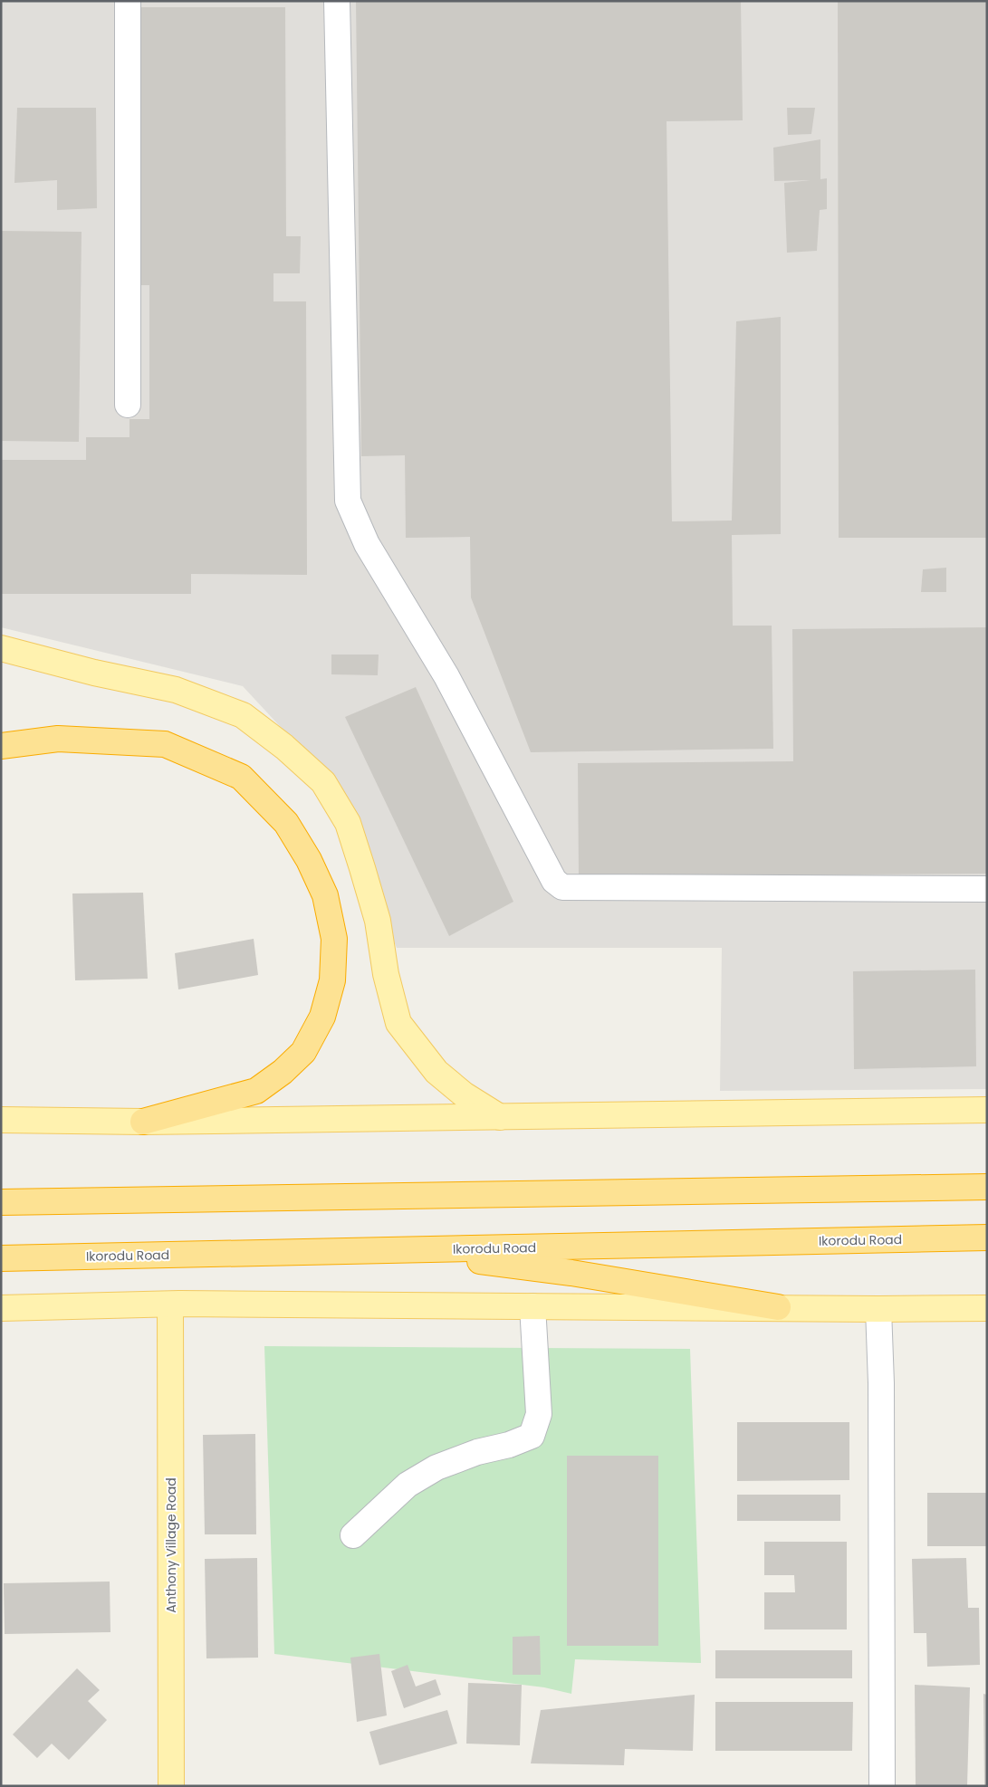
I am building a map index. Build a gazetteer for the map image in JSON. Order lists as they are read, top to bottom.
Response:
{
  "streets": {
    "highway": ["Ikorodu Road"],
    "main road": ["Anthony Village Road"]
  }
}
